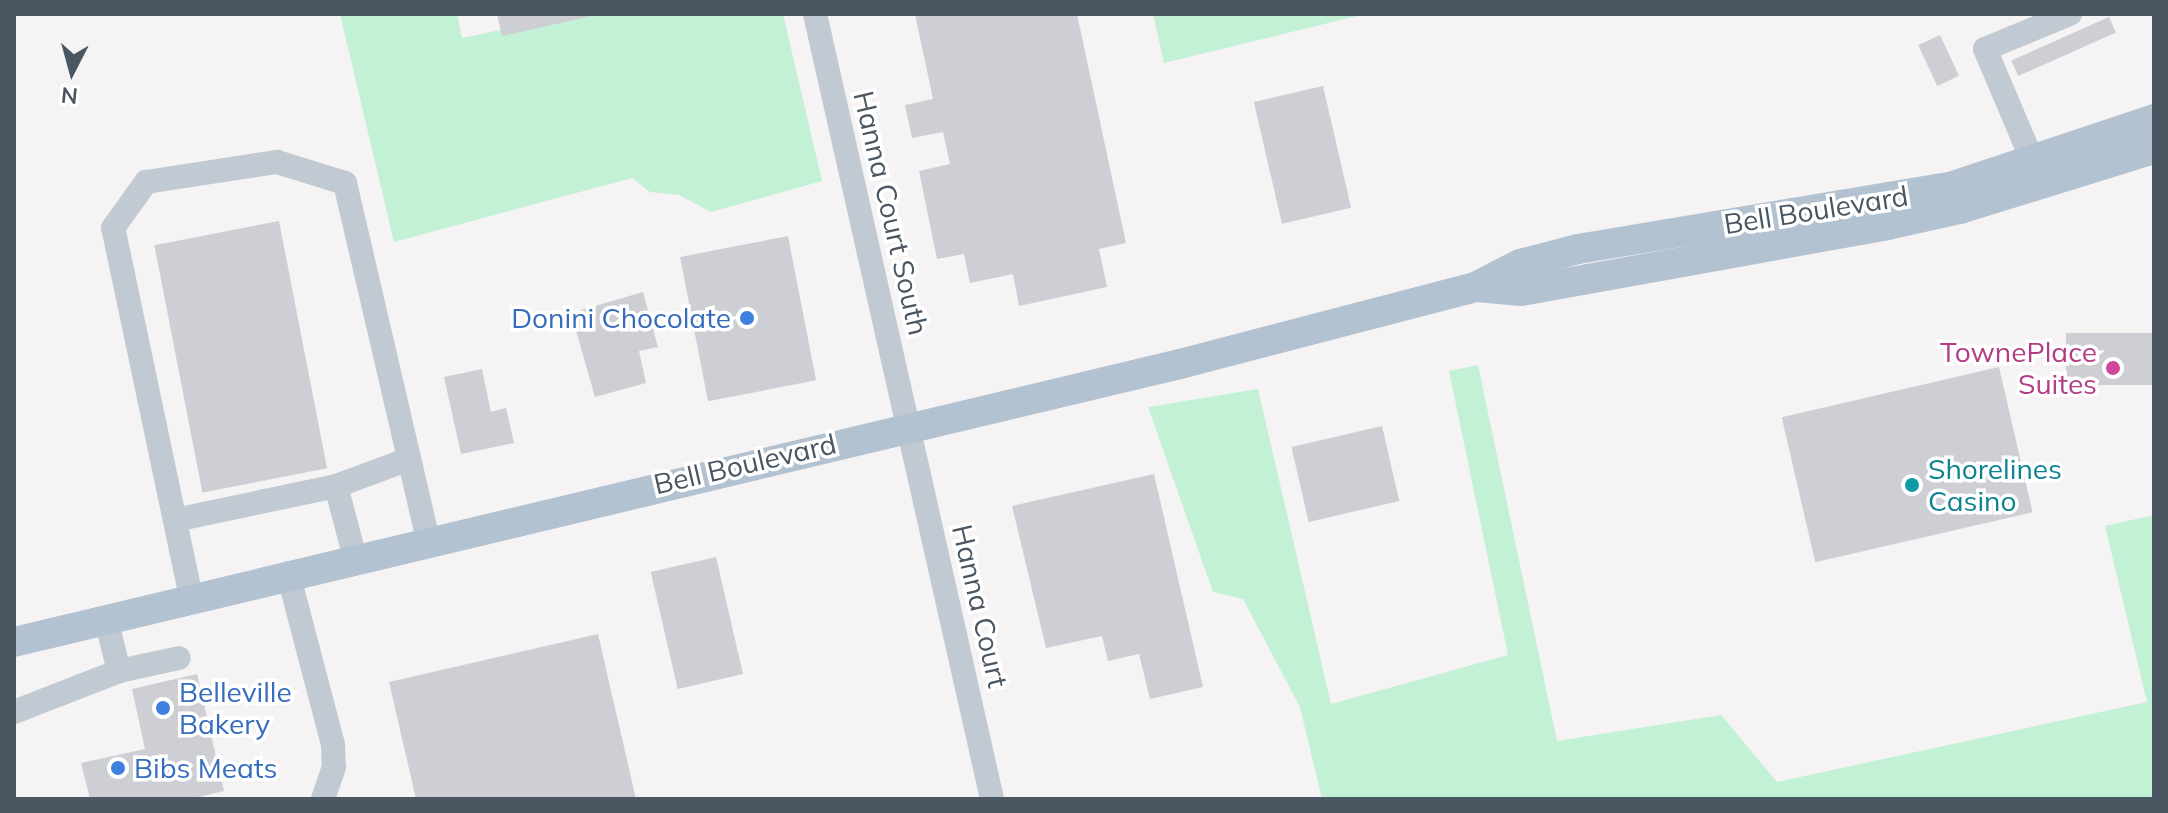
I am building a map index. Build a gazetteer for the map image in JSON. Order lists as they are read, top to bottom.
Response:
{
  "streets": {
    "main road": ["Bell Boulevard"],
    "street": ["Hanna Court South", "Hanna Court"]
  },
  "crossings": [
    ["Bell Boulevard", "Hanna Court South"],
    ["Bell Boulevard", "Hanna Court"],
    ["Hanna Court South", "Hanna Court"]
  ],
  "places": [
    "Donini Chocolate",
    "TownePlace Suites",
    "Shorelines Casino",
    "Belleville Bakery",
    "Bibs Meats"
  ],
  "north": "bottom"
}
